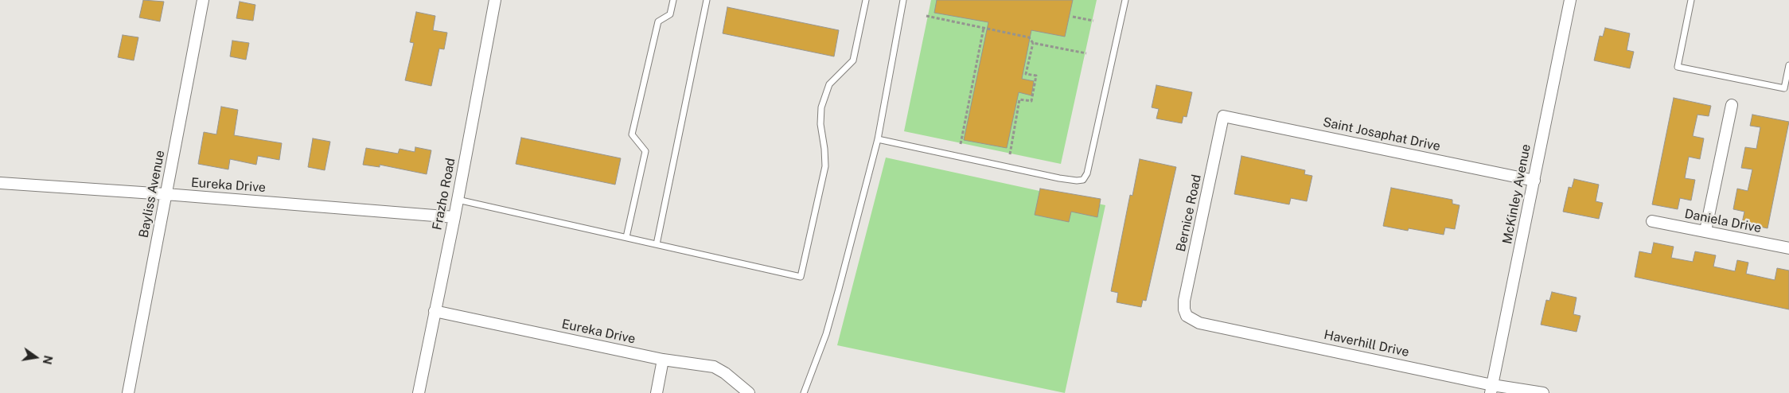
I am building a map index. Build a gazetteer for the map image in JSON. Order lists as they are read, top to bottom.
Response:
{
  "streets": {
    "street": [
      "Saint Josaphat Drive",
      "Eureka Drive",
      "Bayliss Avenue",
      "Frazho Road",
      "McKinley Avenue",
      "Bernice Road",
      "Daniela Drive",
      "Haverhill Drive"
    ]
  },
  "crossings": [
    ["Saint Josaphat Drive", "McKinley Avenue"],
    ["Saint Josaphat Drive", "Bernice Road"],
    ["Eureka Drive", "Bayliss Avenue"],
    ["Eureka Drive", "Frazho Road"],
    ["McKinley Avenue", "Haverhill Drive"],
    ["Bernice Road", "Haverhill Drive"]
  ],
  "north": "right"
}
